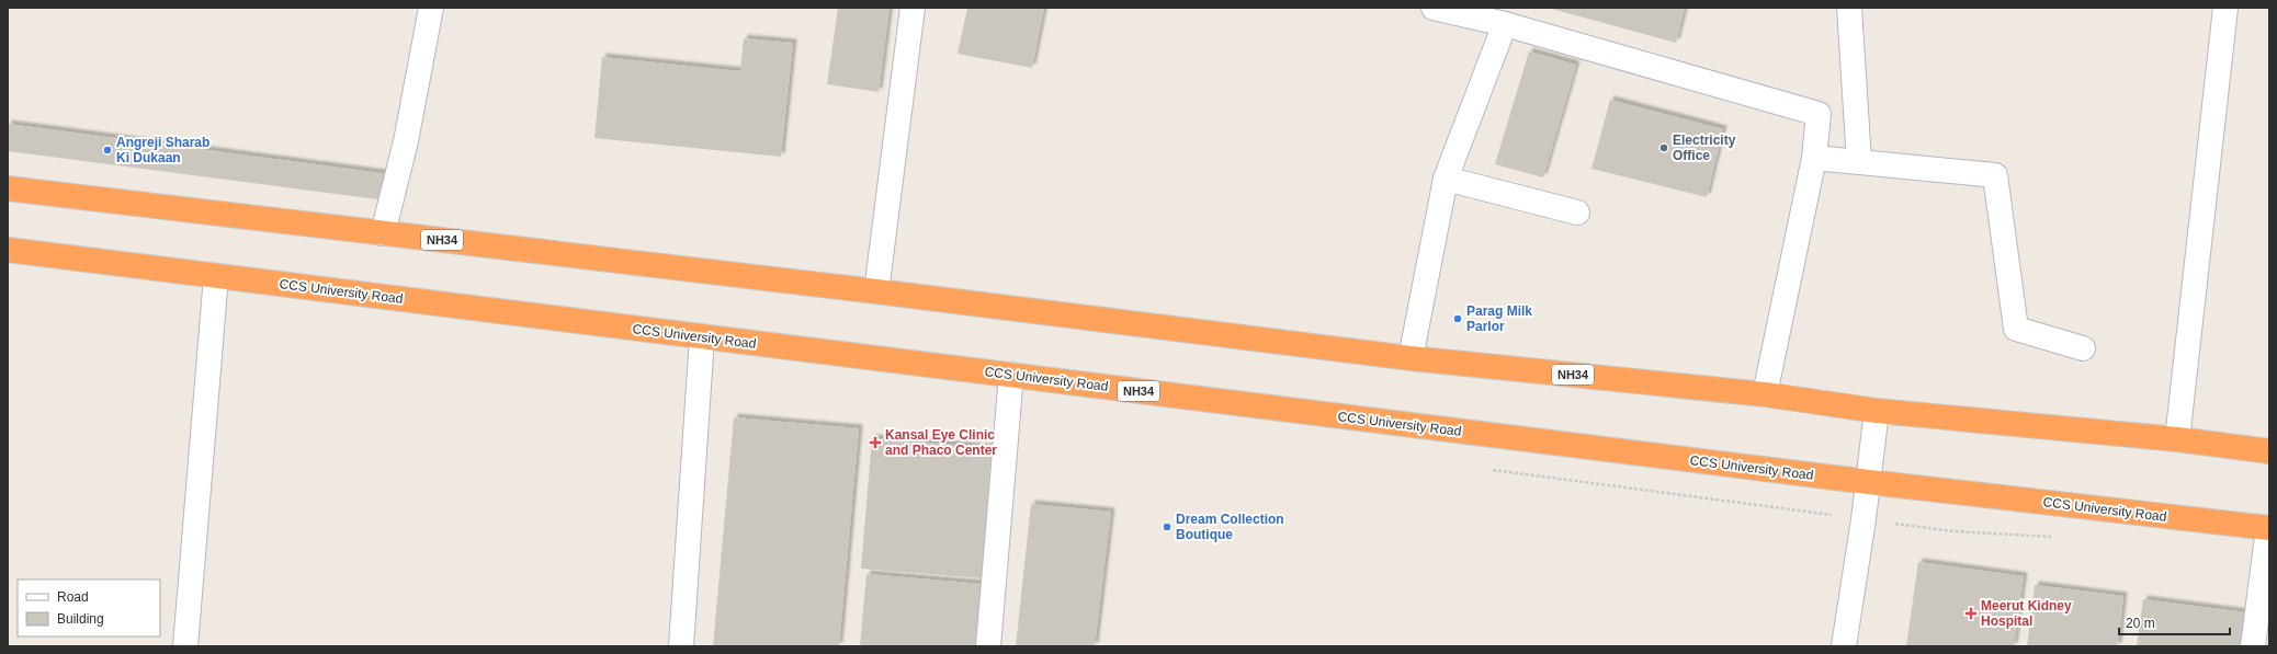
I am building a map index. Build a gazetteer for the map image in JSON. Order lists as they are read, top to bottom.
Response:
{
  "streets": {
    "highway": ["NH34", "CCS University Road"]
  },
  "places": {
    "other": [
      "Electricity Office",
      "Angreji Sharab Ki Dukaan",
      "Parag Milk Parlor",
      "Dream Collection Boutique"
    ],
    "health": ["Kansal Eye Clinic and Phaco Center", "Meerut Kidney Hospital"]
  },
  "legend": ["Road", "Building"],
  "scale_bar": "20 m"
}
